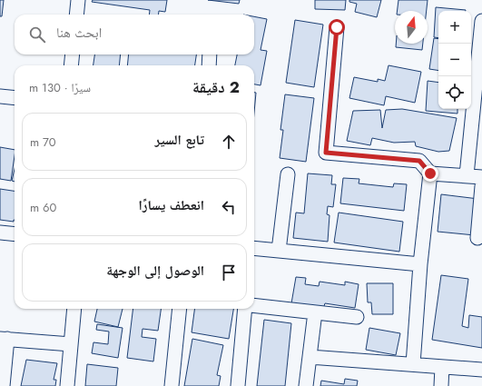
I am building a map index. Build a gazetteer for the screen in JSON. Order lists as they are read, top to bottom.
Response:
{
  "north": "top",
  "page": {
    "map_buttons": ["+", "−"],
    "search": "ابحث هنا",
    "heading": ["2 دقيقة", "سيرًا · 130 m"],
    "list": [
      ["تابع السير", "70 m"],
      ["انعطف يسارًا", "60 m"],
      "الوصول إلى الوجهة"
    ]
  }
}
